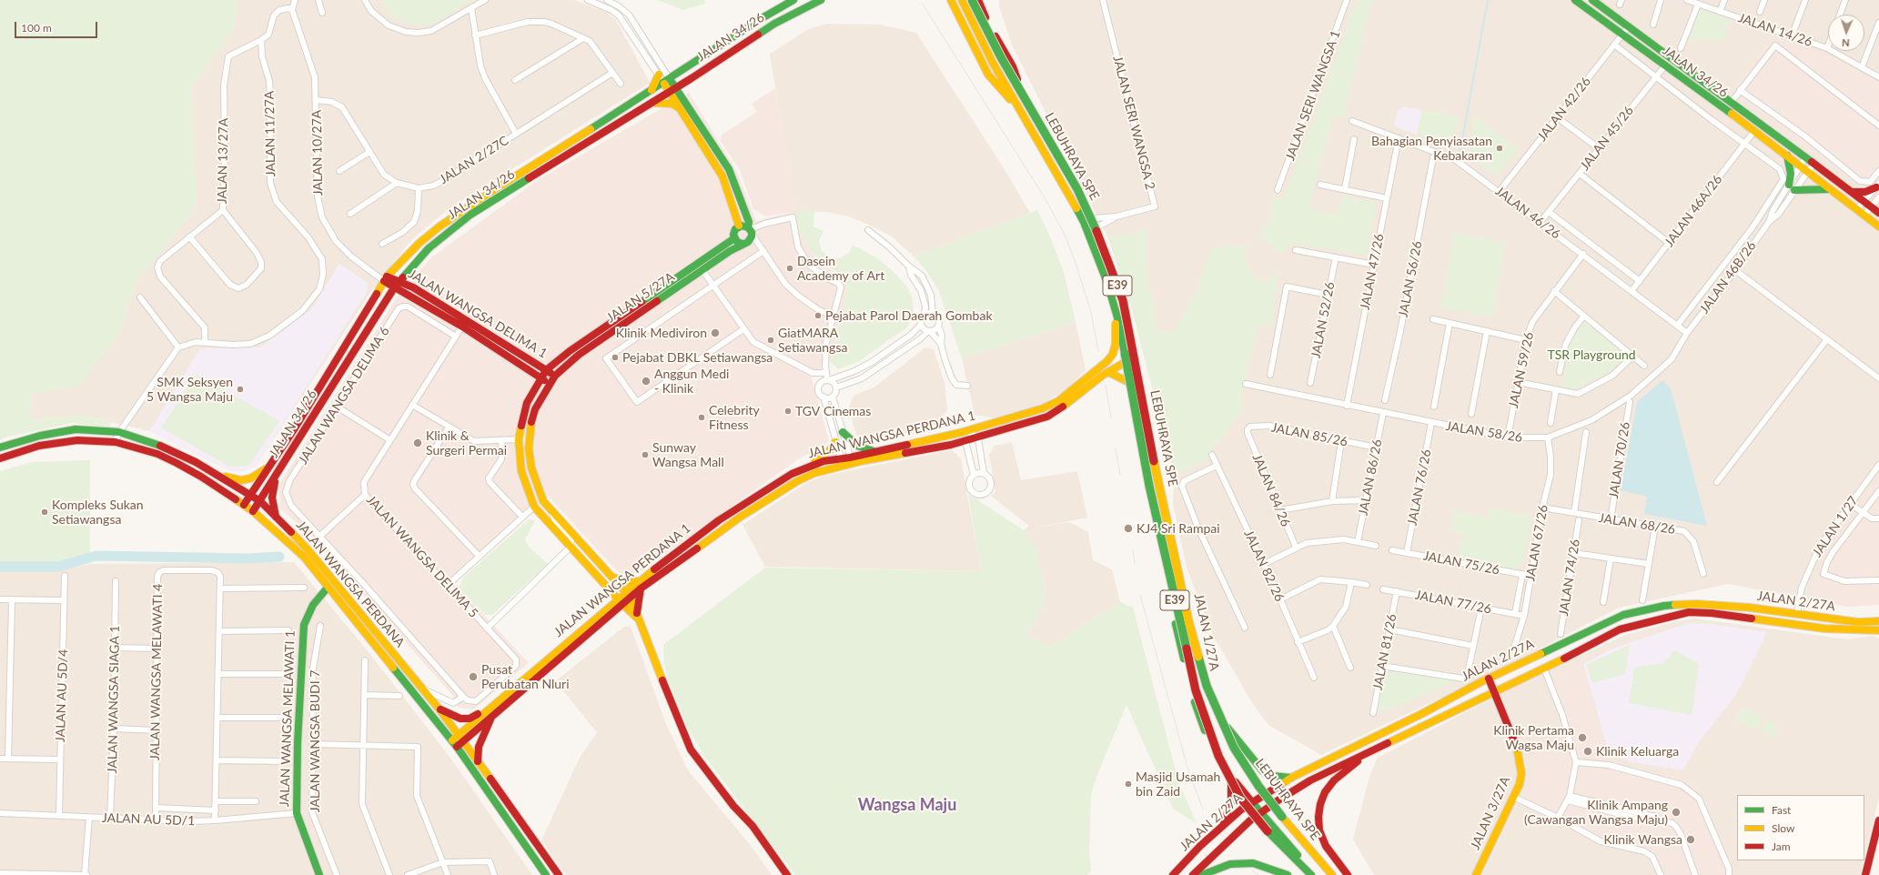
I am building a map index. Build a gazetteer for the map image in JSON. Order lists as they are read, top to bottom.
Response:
{
  "streets": {
    "main road": [
      "JALAN 34/26",
      "LEBUHRAYA SPE",
      "E39",
      "JALAN 5/27A",
      "JALAN WANGSA DELIMA 1",
      "JALAN WANGSA PERDANA 1",
      "JALAN WANGSA PERDANA",
      "JALAN 2/27A",
      "JALAN 1/27A",
      "JALAN WANGSA MELAWATI 1",
      "JALAN 3/27A"
    ],
    "street": [
      "JALAN 14/26",
      "JALAN SERI WANGSA 1",
      "JALAN 42/26",
      "JALAN SERI WANGSA 2",
      "JALAN 11/27A",
      "JALAN 45/26",
      "JALAN 10/27A",
      "JALAN 2/27C",
      "JALAN 13/27A",
      "JALAN 46A/26",
      "JALAN 46/26",
      "JALAN 47/26",
      "JALAN 46B/26",
      "JALAN 56/26",
      "JALAN 52/26",
      "JALAN 59/26",
      "JALAN WANGSA DELIMA 6",
      "JALAN 58/26",
      "JALAN 85/26",
      "JALAN 70/26",
      "JALAN 86/26",
      "JALAN 76/26",
      "JALAN 84/26",
      "JALAN 68/26",
      "JALAN 1/27",
      "JALAN 67/26",
      "JALAN WANGSA DELIMA 5",
      "JALAN 75/26",
      "JALAN 82/26",
      "JALAN 74/26",
      "JALAN 77/26",
      "JALAN 81/26",
      "JALAN WANGSA MELAWATI 4",
      "JALAN AU 5D/4",
      "JALAN WANGSA SIAGA 1",
      "JALAN WANGSA BUDI 7",
      "JALAN AU 5D/1"
    ]
  },
  "crossings": [
    ["JALAN 34/26", "JALAN 42/26"],
    ["JALAN 34/26", "JALAN 45/26"],
    ["JALAN 34/26", "JALAN 10/27A"],
    ["JALAN 34/26", "JALAN 46A/26"],
    ["JALAN 34/26", "JALAN 46B/26"],
    ["JALAN 34/26", "JALAN WANGSA DELIMA 1"],
    ["JALAN 34/26", "JALAN WANGSA PERDANA"],
    ["JALAN 42/26", "JALAN 46/26"],
    ["JALAN SERI WANGSA 2", "JALAN 1/27A"],
    ["JALAN 11/27A", "JALAN 13/27A"],
    ["JALAN 45/26", "JALAN 46/26"],
    ["JALAN 10/27A", "JALAN 2/27C"],
    ["JALAN 10/27A", "JALAN WANGSA DELIMA 1"],
    ["JALAN 46A/26", "JALAN 46/26"],
    ["JALAN 46/26", "JALAN 47/26"],
    ["JALAN 46/26", "JALAN 46B/26"],
    ["JALAN 46/26", "JALAN 59/26"],
    ["JALAN 46/26", "JALAN 58/26"],
    ["JALAN 47/26", "JALAN 58/26"],
    ["JALAN 46B/26", "JALAN 58/26"],
    ["JALAN 5/27A", "JALAN WANGSA DELIMA 1"],
    ["JALAN 5/27A", "JALAN WANGSA PERDANA 1"],
    ["JALAN WANGSA DELIMA 1", "JALAN WANGSA DELIMA 5"],
    ["JALAN 59/26", "JALAN 58/26"],
    ["JALAN WANGSA DELIMA 6", "JALAN WANGSA DELIMA 5"],
    ["JALAN 58/26", "JALAN 86/26"],
    ["JALAN 58/26", "JALAN 76/26"],
    ["JALAN 58/26", "JALAN 67/26"],
    ["JALAN WANGSA PERDANA 1", "JALAN WANGSA PERDANA"],
    ["JALAN WANGSA PERDANA 1", "JALAN 1/27A"],
    ["JALAN 85/26", "JALAN 86/26"],
    ["JALAN 85/26", "JALAN 84/26"],
    ["JALAN 70/26", "JALAN 68/26"],
    ["JALAN 76/26", "JALAN 75/26"],
    ["JALAN 68/26", "JALAN 67/26"],
    ["JALAN 1/27", "JALAN 2/27A"],
    ["JALAN 67/26", "JALAN 75/26"],
    ["JALAN 67/26", "JALAN 77/26"],
    ["JALAN WANGSA PERDANA", "JALAN WANGSA MELAWATI 1"],
    ["JALAN 2/27A", "JALAN 1/27A"],
    ["JALAN 2/27A", "JALAN 3/27A"],
    ["JALAN 77/26", "JALAN 81/26"],
    ["JALAN WANGSA MELAWATI 4", "JALAN AU 5D/1"],
    ["JALAN AU 5D/4", "JALAN AU 5D/1"],
    ["JALAN WANGSA SIAGA 1", "JALAN AU 5D/1"],
    ["JALAN WANGSA MELAWATI 1", "JALAN AU 5D/1"]
  ],
  "districts": ["Wangsa Maju"],
  "parks": ["TSR Playground"],
  "places": [
    "Bahagian Penyiasatan Kebakaran",
    "Dasein Academy of Art",
    "Pejabat Parol Daerah Gombak",
    "Klinik Mediviron",
    "GiatMARA Setiawangsa",
    "Pejabat DBKL Setiawangsa",
    "Anggun Medi - Klinik",
    "SMK Seksyen 5 Wangsa Maju",
    "TGV Cinemas",
    "Celebrity Fitness",
    "Klinik & Surgeri Permai",
    "Sunway Wangsa Mall",
    "Kompleks Sukan Setiawangsa",
    "KJ4 Sri Rampai",
    "Pusat Perubatan Nluri",
    "Klinik Pertama Wagsa Maju",
    "Klinik Keluarga",
    "Masjid Usamah bin Zaid",
    "Klinik Ampang (Cawangan Wangsa Maju)",
    "Klinik Wangsa"
  ],
  "legend": ["Fast", "Slow", "Jam"],
  "scale_bar": "100 m",
  "north": "bottom"
}
